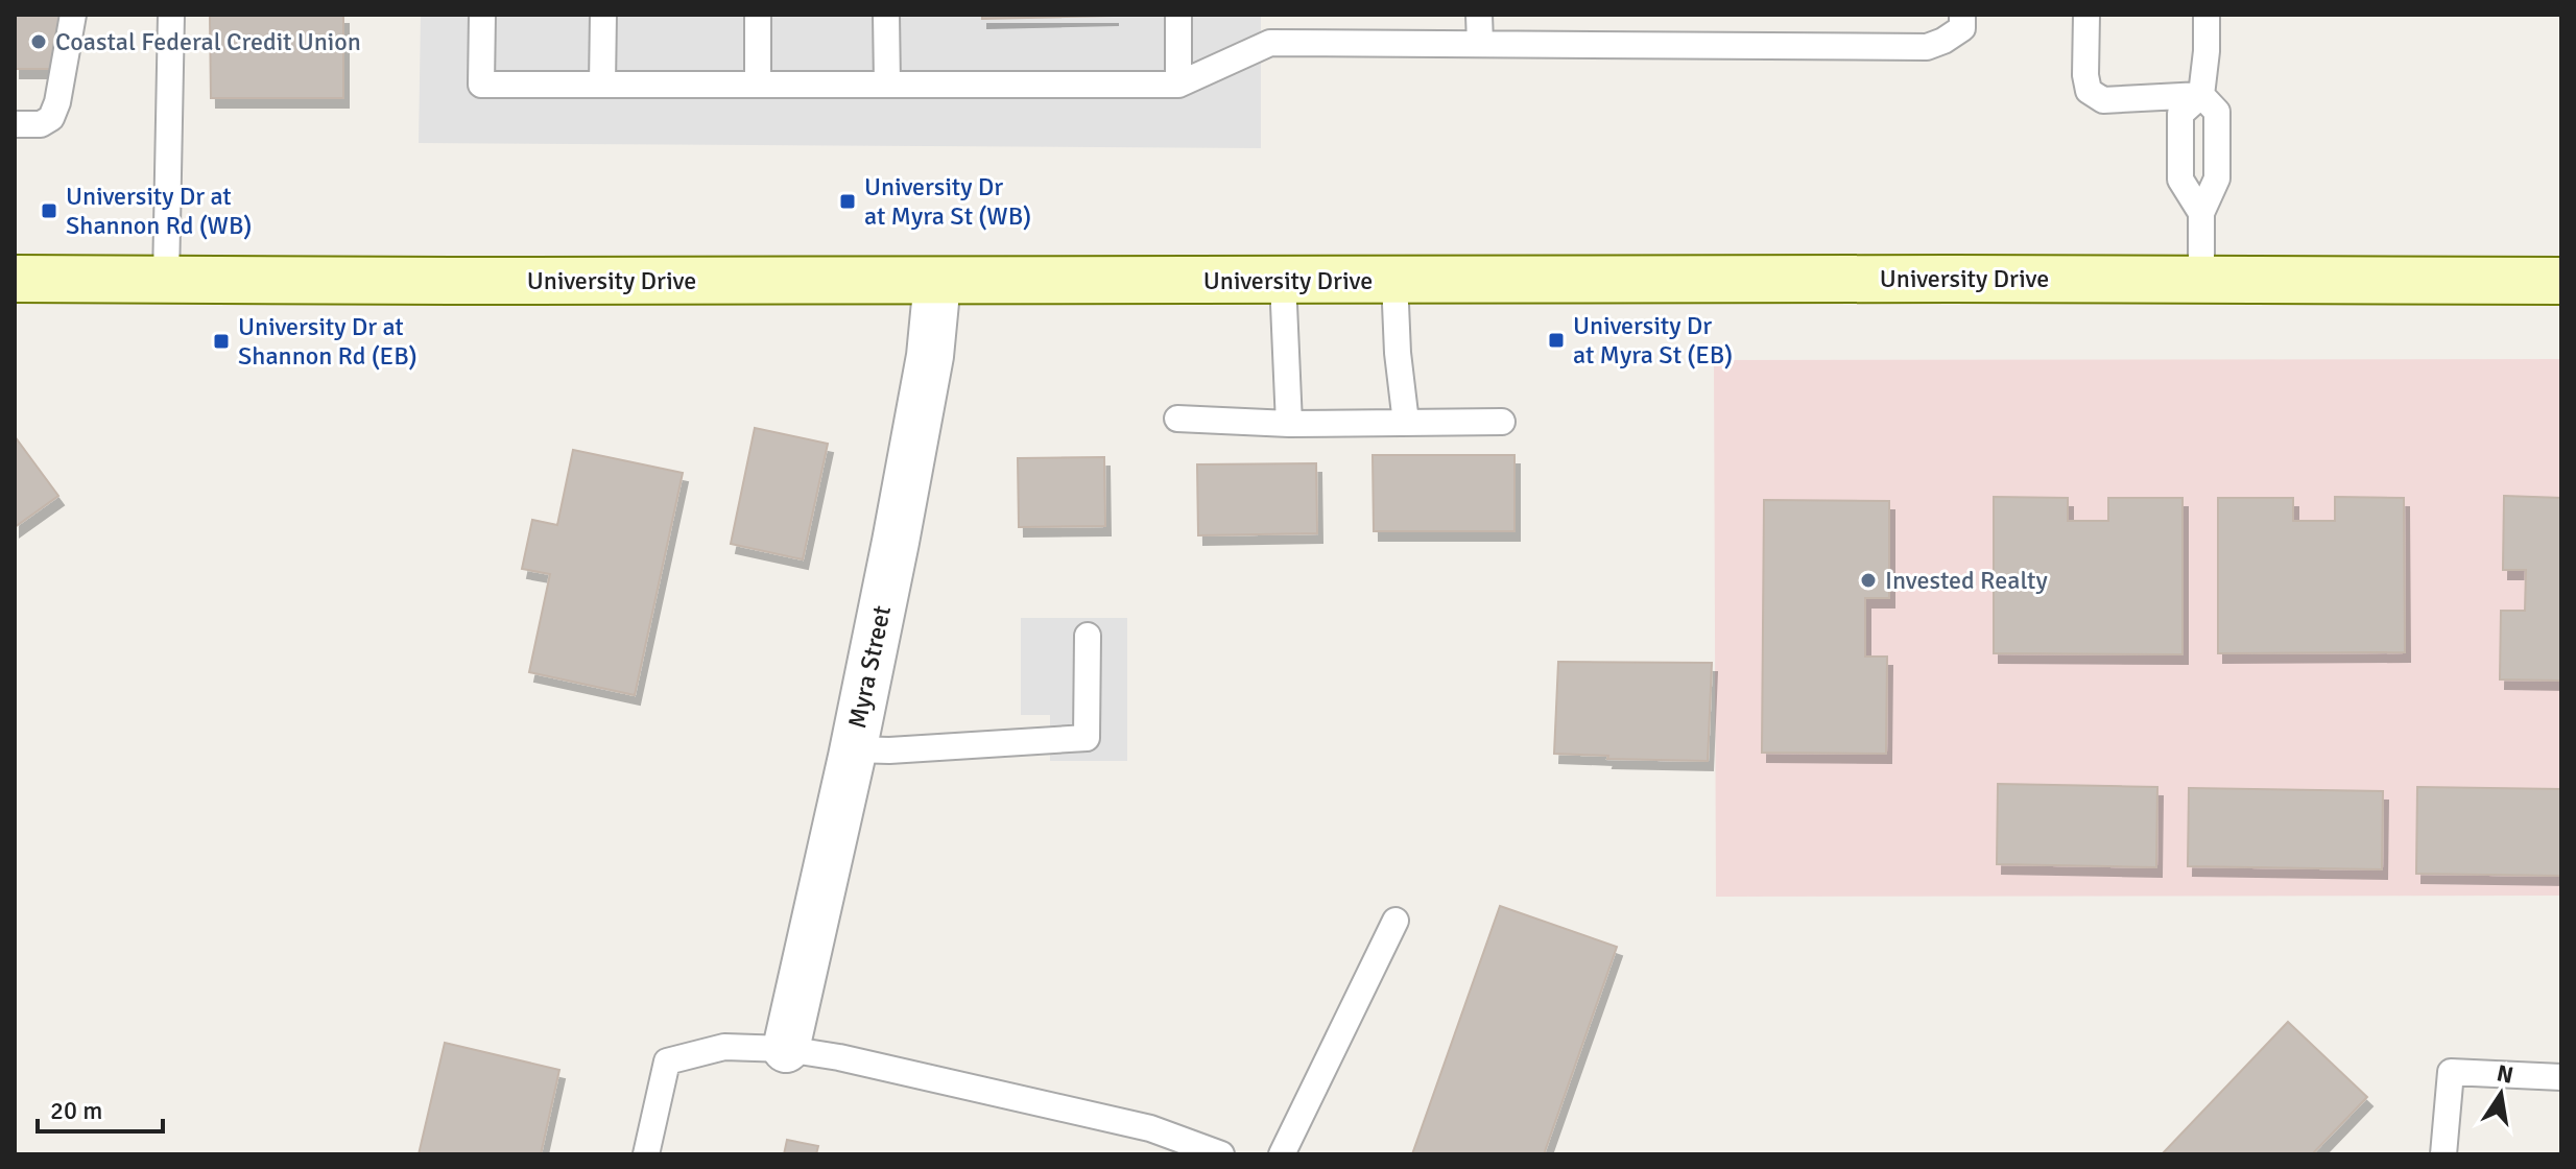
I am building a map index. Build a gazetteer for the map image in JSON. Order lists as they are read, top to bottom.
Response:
{
  "streets": {
    "main road": ["University Drive"],
    "street": ["Myra Street"]
  },
  "crossings": [
    ["University Drive", "Myra Street"]
  ],
  "places": {
    "other": ["Coastal Federal Credit Union", "Invested Realty"],
    "transit": [
      "University Dr at Myra St (WB)",
      "University Dr at Shannon Rd (WB)",
      "University Dr at Myra St (EB)",
      "University Dr at Shannon Rd (EB)"
    ]
  },
  "scale_bar": "20 m",
  "north": "top"
}
